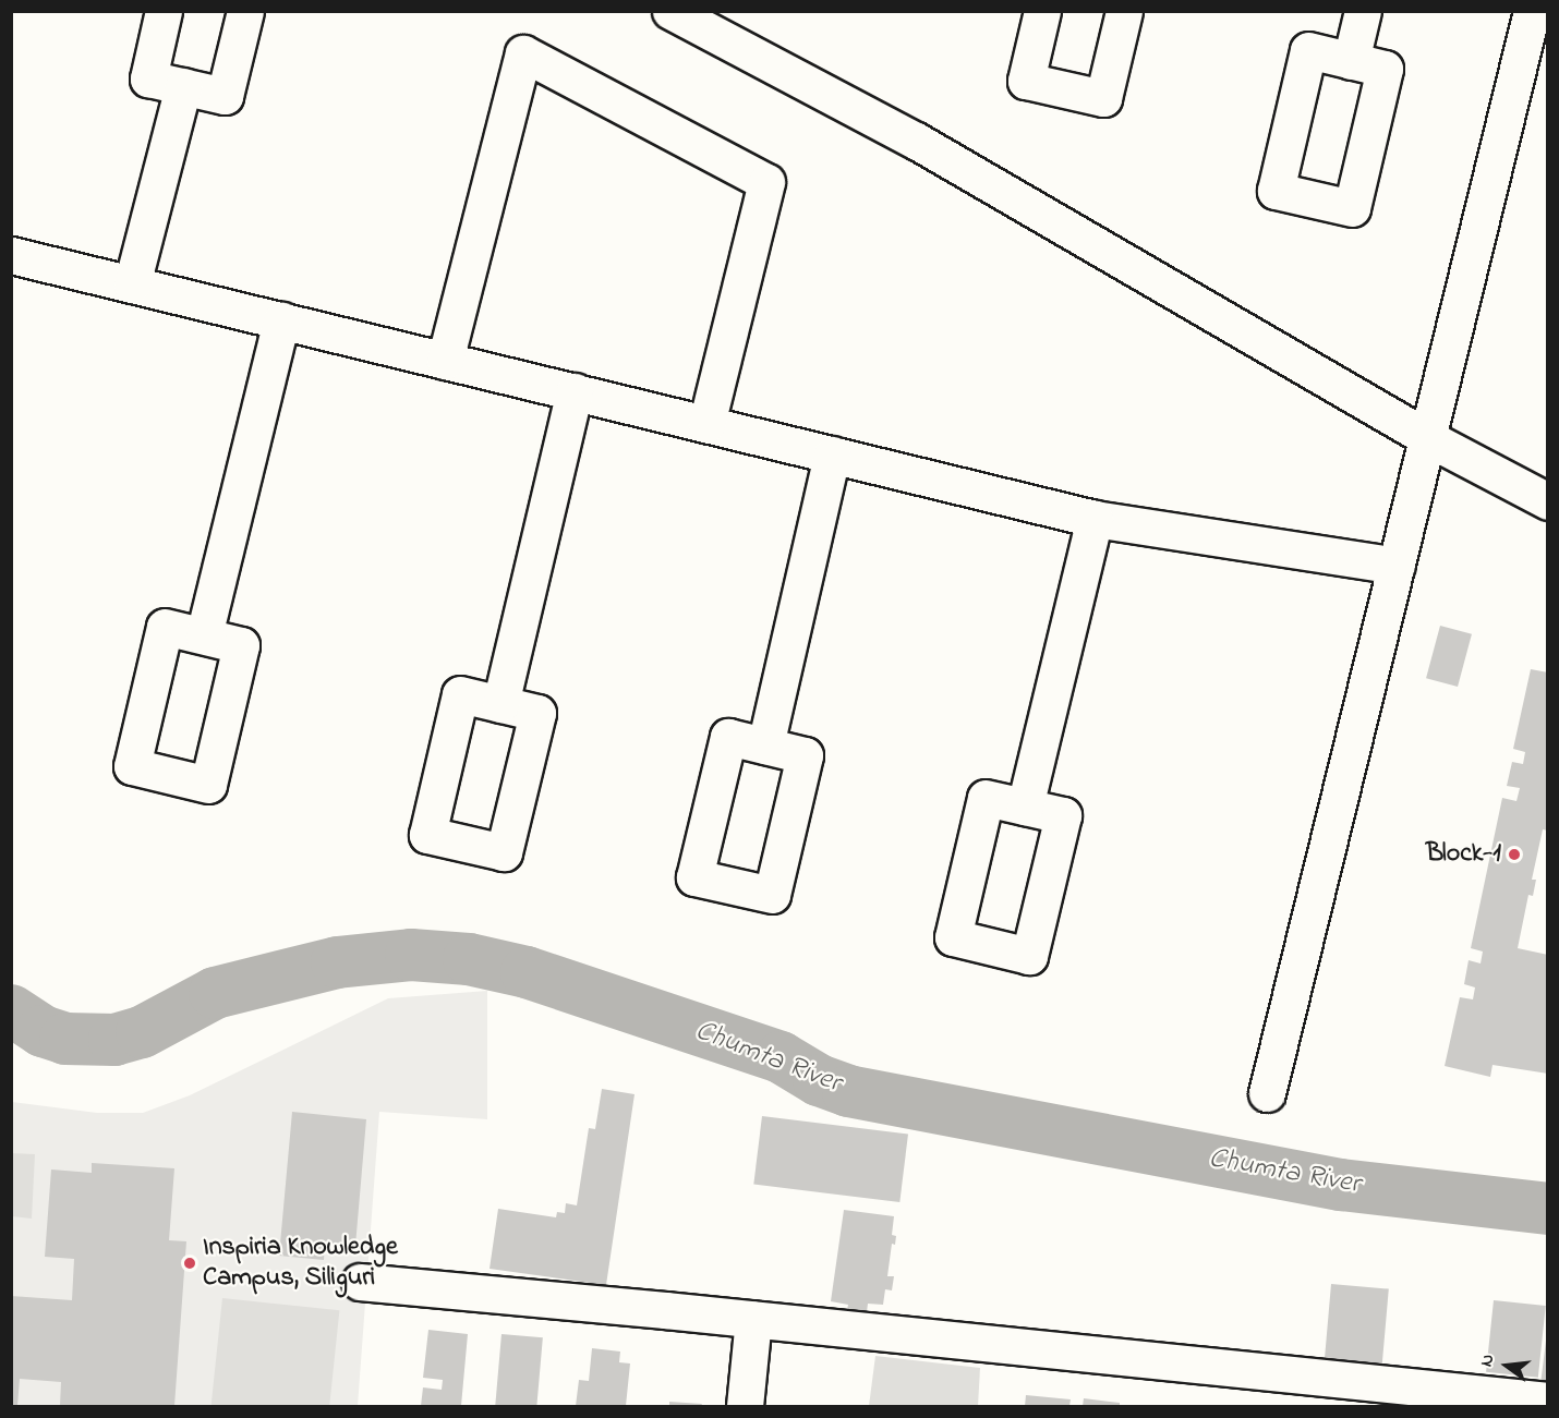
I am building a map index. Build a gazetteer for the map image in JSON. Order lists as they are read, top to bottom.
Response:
{
  "water": ["Chumta River"],
  "places": ["Block-1", "Inspiria Knowledge Campus, Siliguri"],
  "north": "left"
}
